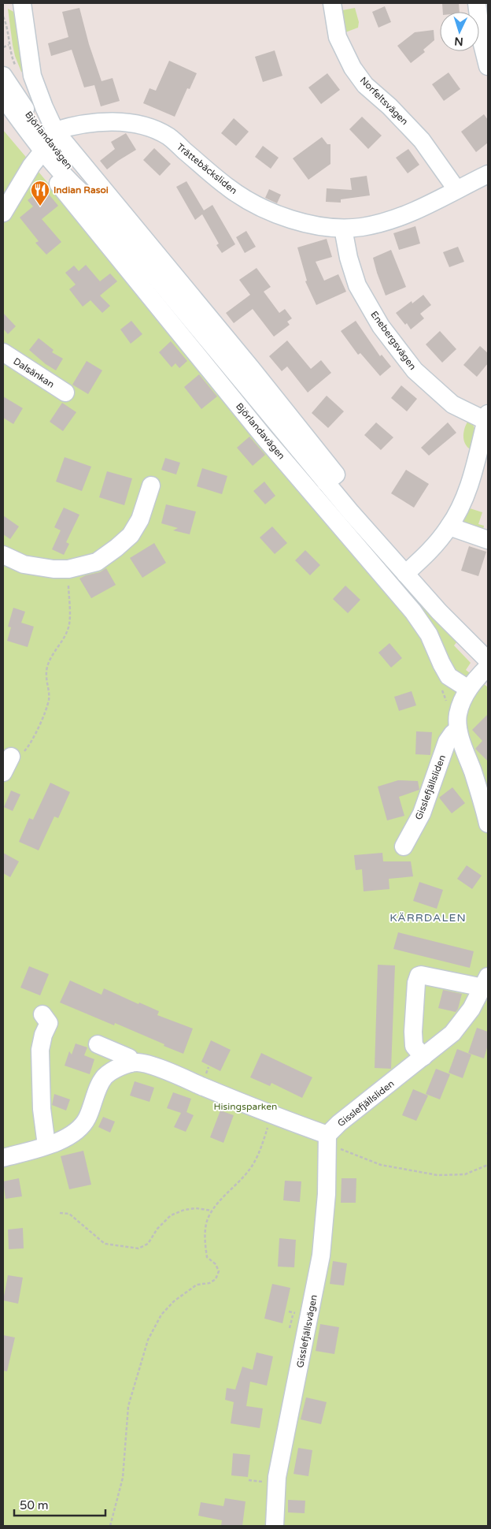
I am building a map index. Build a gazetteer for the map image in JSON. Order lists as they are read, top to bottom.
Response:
{
  "streets": {
    "street": [
      "Norfeltsvägen",
      "Björlandavägen",
      "Trättebäcksliden",
      "Enebergsvägen",
      "Dalsänkan",
      "Gisslefjällsliden",
      "Gisslefjällsvägen"
    ]
  },
  "crossings": [
    ["Norfeltsvägen", "Trättebäcksliden"],
    ["Björlandavägen", "Trättebäcksliden"],
    ["Trättebäcksliden", "Enebergsvägen"],
    ["Gisslefjällsliden", "Gisslefjällsvägen"]
  ],
  "districts": ["KÄRRDALEN"],
  "parks": ["Hisingsparken"],
  "places": {
    "restaurant": ["Indian Rasoi"]
  },
  "scale_bar": "50 m",
  "north": "bottom"
}
